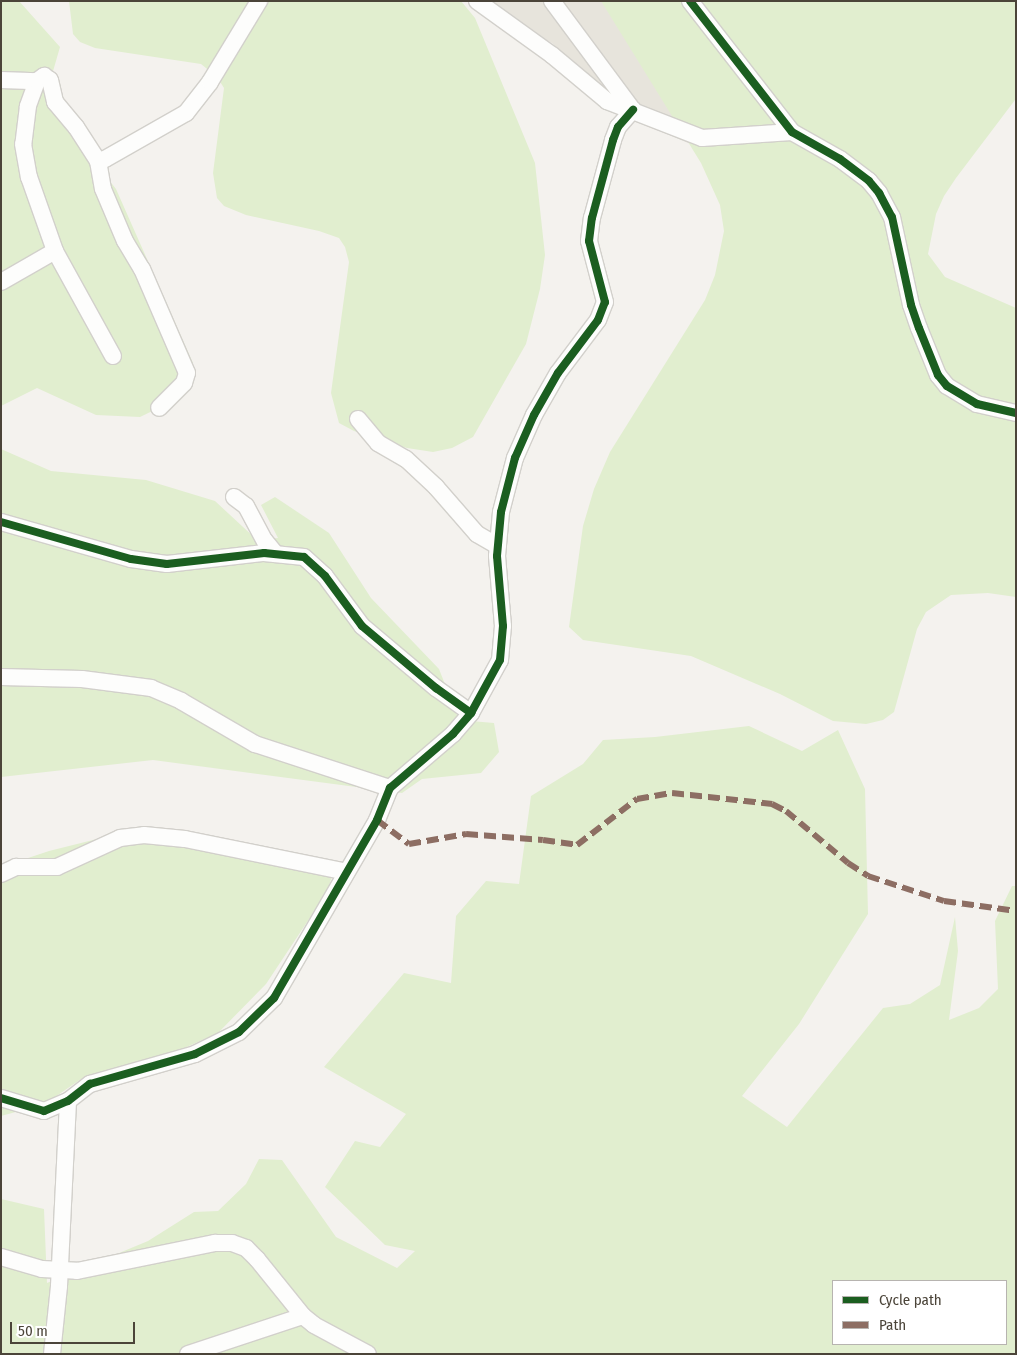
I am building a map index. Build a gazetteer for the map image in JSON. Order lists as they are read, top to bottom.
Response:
{
  "legend": ["Cycle path", "Path"],
  "scale_bar": "50 m"
}
